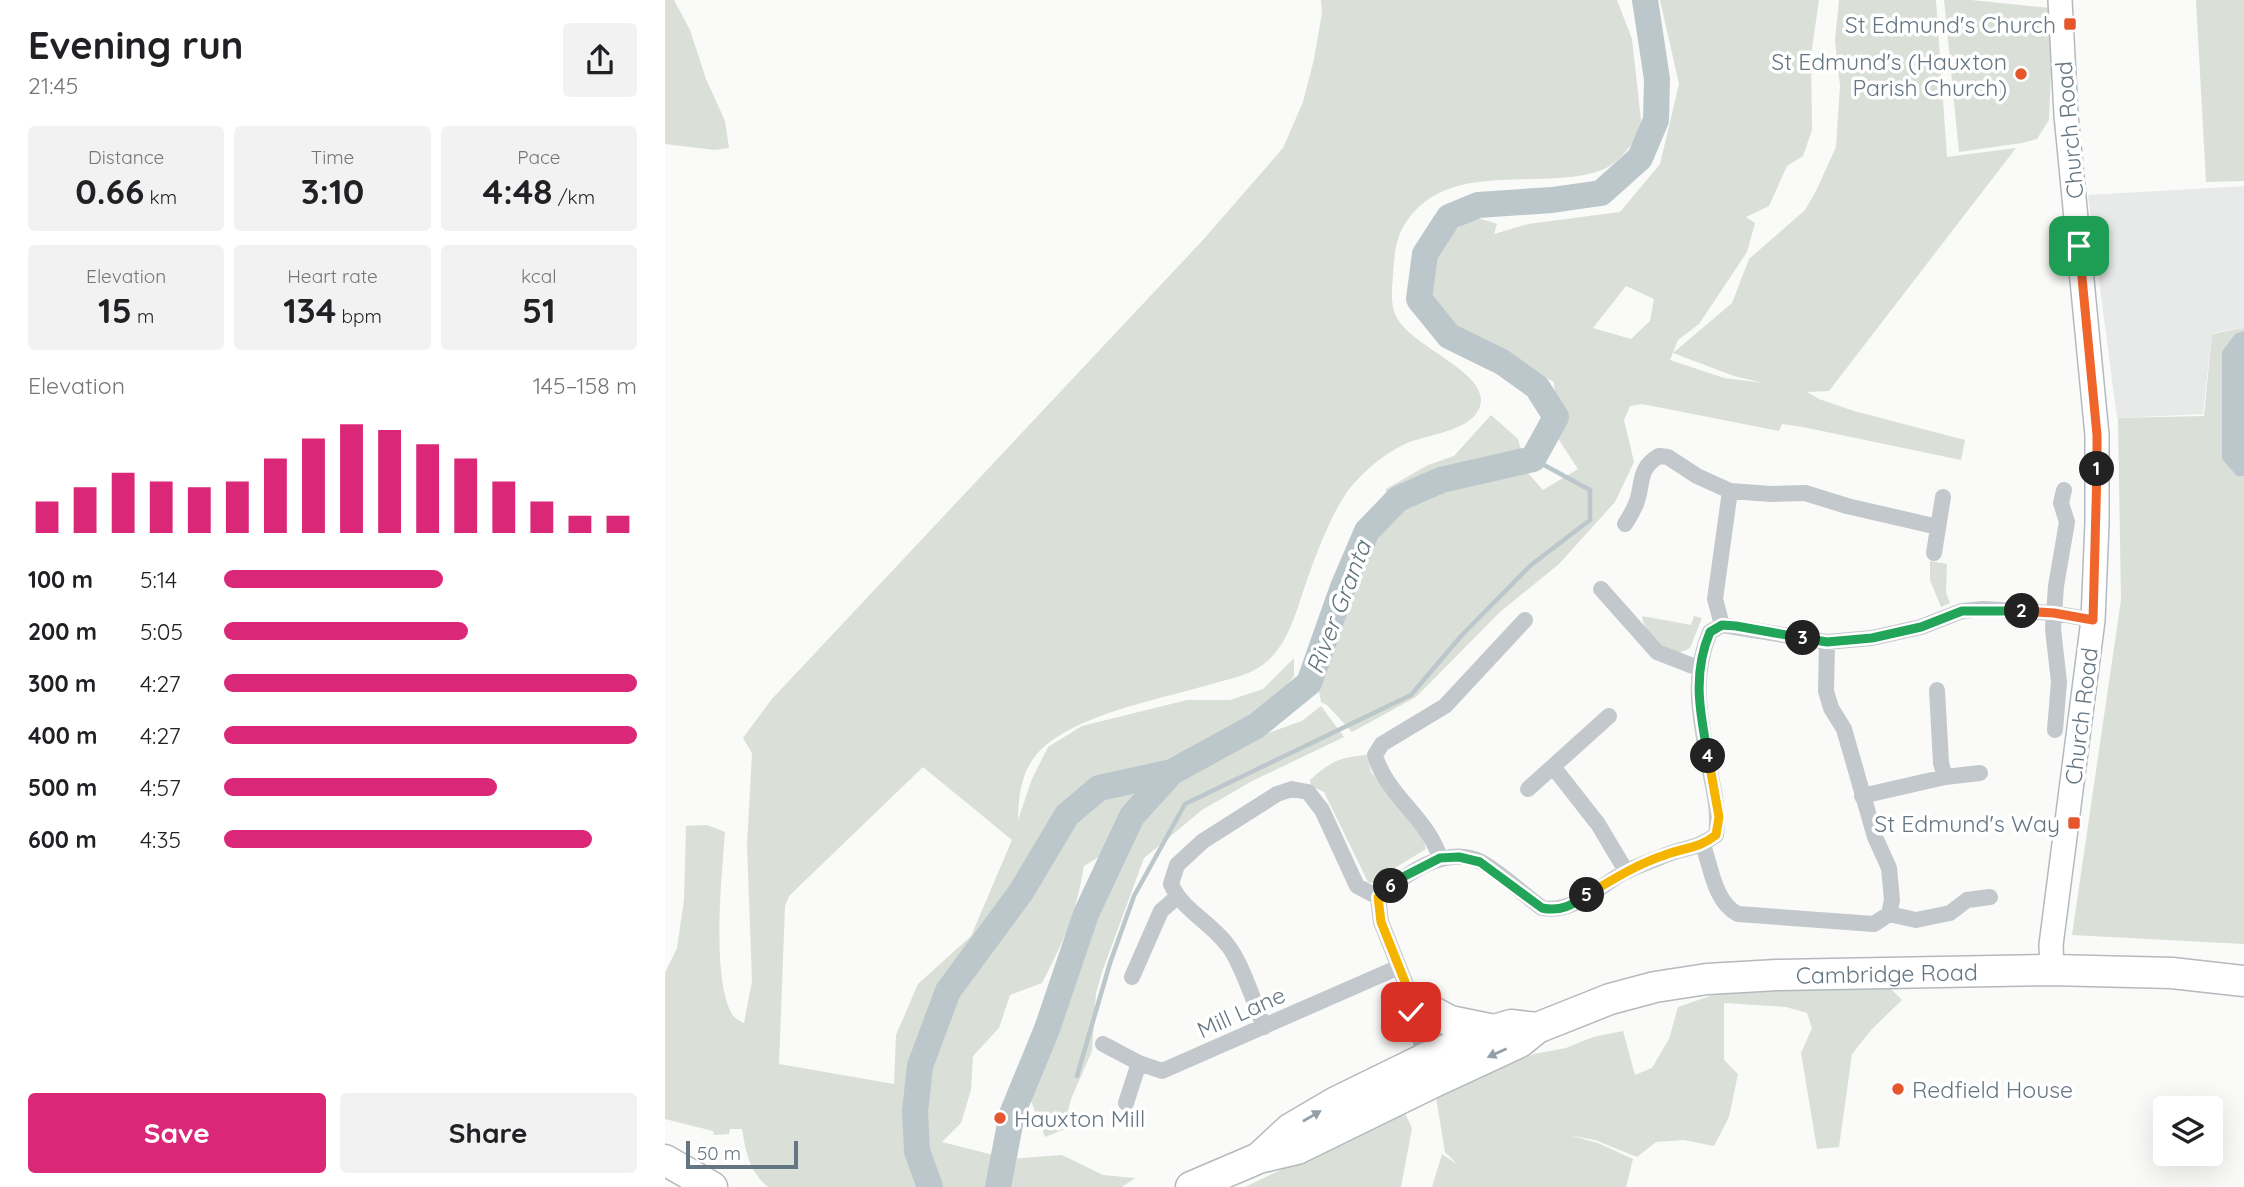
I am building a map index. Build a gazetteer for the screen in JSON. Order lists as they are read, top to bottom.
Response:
{
  "streets": {
    "highway": ["Cambridge Road"],
    "street": ["Church Road", "Mill Lane"]
  },
  "crossings": [
    ["Church Road", "Cambridge Road"]
  ],
  "water": ["River Granta"],
  "places": {
    "transit": ["St Edmund's Church", "St Edmund's Way"],
    "other": ["St Edmund's (Hauxton Parish Church)", "Redfield House", "Hauxton Mill"]
  },
  "scale_bar": "50 m",
  "page": {
    "heading": ["Evening run", "21:45"],
    "stats": [
      ["Distance", "0.66 km"],
      ["Time", "3:10"],
      ["Pace", "4:48 /km"],
      ["Elevation", "15 m"],
      ["Heart rate", "134 bpm"],
      ["kcal", "51"]
    ],
    "chart": ["Elevation", "145–158 m"],
    "pins": [
      "1",
      "2",
      "3",
      "4",
      "6",
      "5"
    ],
    "list": [
      {
        "name": "100 m",
        "note": "5:14"
      },
      {
        "name": "200 m",
        "note": "5:05"
      },
      {
        "name": "300 m",
        "note": "4:27"
      },
      {
        "name": "400 m",
        "note": "4:27"
      },
      {
        "name": "500 m",
        "note": "4:57"
      },
      {
        "name": "600 m",
        "note": "4:35"
      }
    ],
    "buttons": ["Save", "Share"],
    "scale": "50 m"
  }
}
